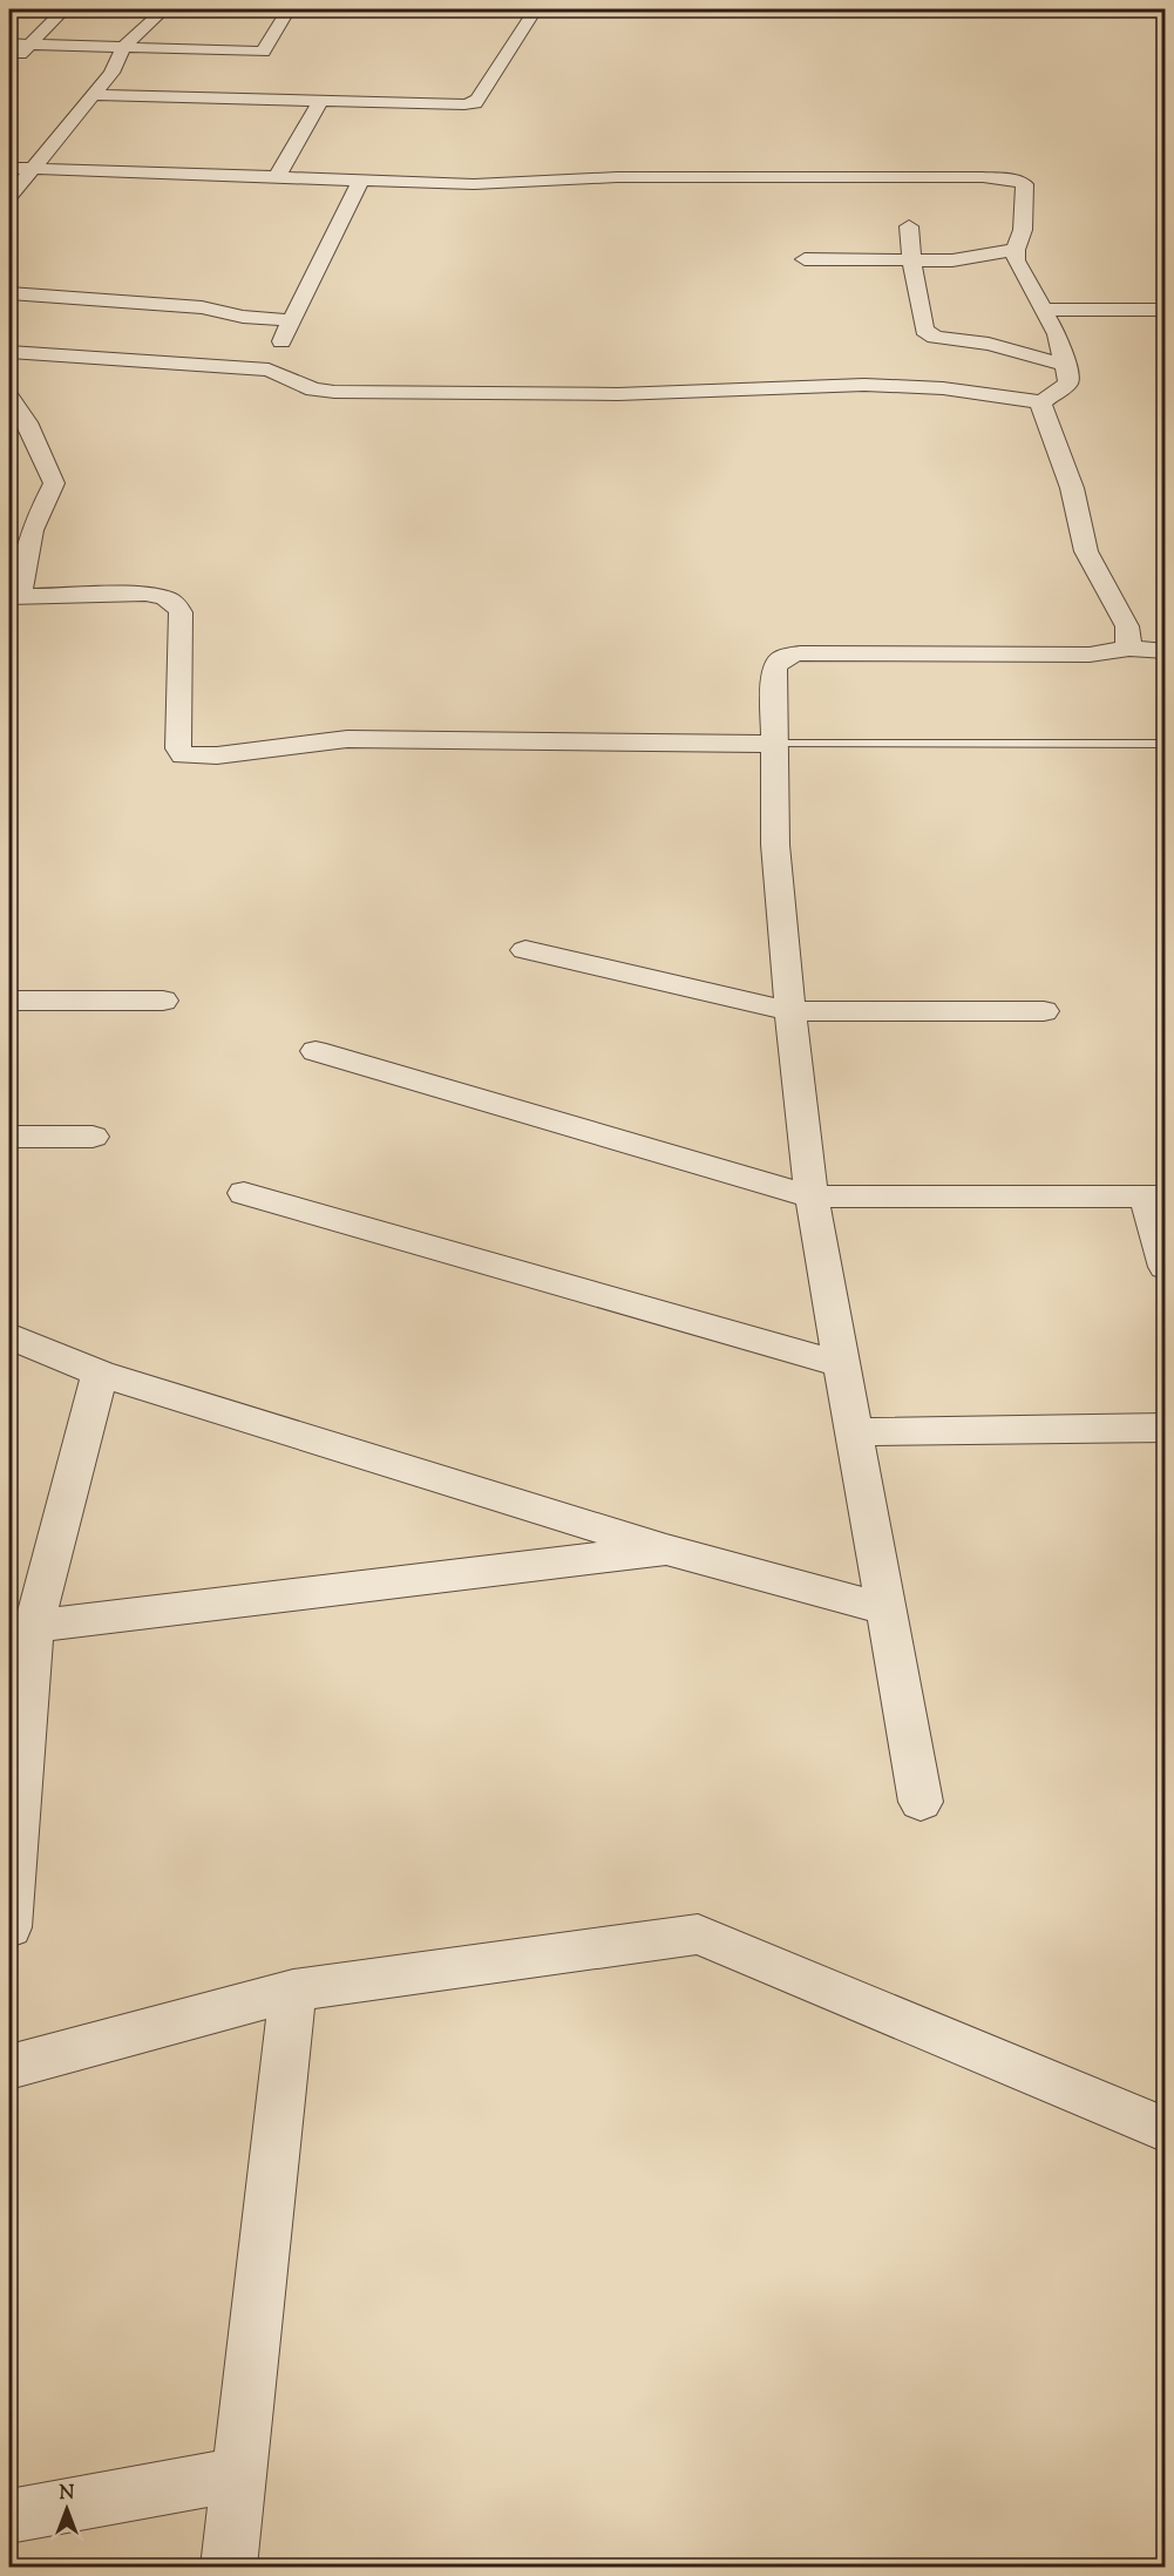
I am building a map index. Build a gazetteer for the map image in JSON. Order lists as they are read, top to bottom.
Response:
{
  "north": "top"
}
